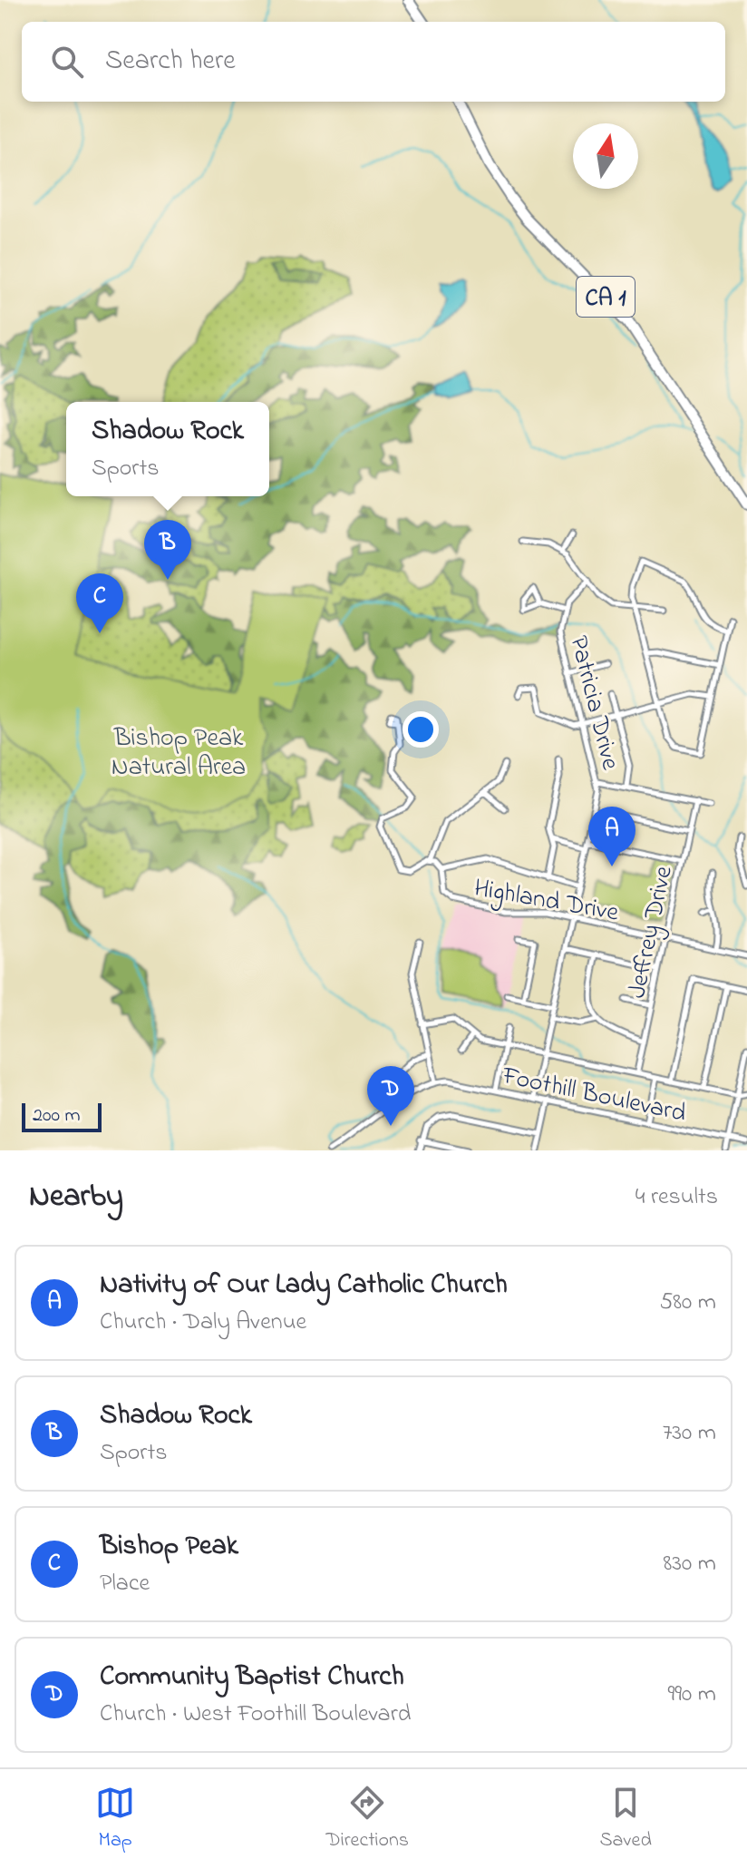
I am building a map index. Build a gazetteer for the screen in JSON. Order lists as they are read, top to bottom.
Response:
{
  "streets": {
    "highway": ["CA 1"],
    "street": [
      "Patricia Drive",
      "Highland Drive",
      "Jeffrey Drive",
      "Foothill Boulevard"
    ]
  },
  "crossings": [
    ["Patricia Drive", "Highland Drive"],
    ["Patricia Drive", "Foothill Boulevard"],
    ["Highland Drive", "Jeffrey Drive"]
  ],
  "parks": ["Bishop Peak Natural Area"],
  "scale_bar": "200 m",
  "north": "top",
  "page": {
    "search": "Search here",
    "popup": ["Shadow Rock", "Sports"],
    "pins": [
      "B",
      "C",
      "A",
      "D"
    ],
    "scale": "200 m",
    "heading": ["Nearby", "4 results"],
    "list": [
      {
        "mark": "A",
        "name": "Nativity of Our Lady Catholic Church",
        "note": "Church · Daly Avenue",
        "value": "580 m"
      },
      {
        "mark": "B",
        "name": "Shadow Rock",
        "note": "Sports",
        "value": "730 m"
      },
      {
        "mark": "C",
        "name": "Bishop Peak",
        "note": "Place",
        "value": "830 m"
      },
      {
        "mark": "D",
        "name": "Community Baptist Church",
        "note": "Church · West Foothill Boulevard",
        "value": "990 m"
      }
    ],
    "nav": ["Map", "Directions", "Saved"]
  }
}
